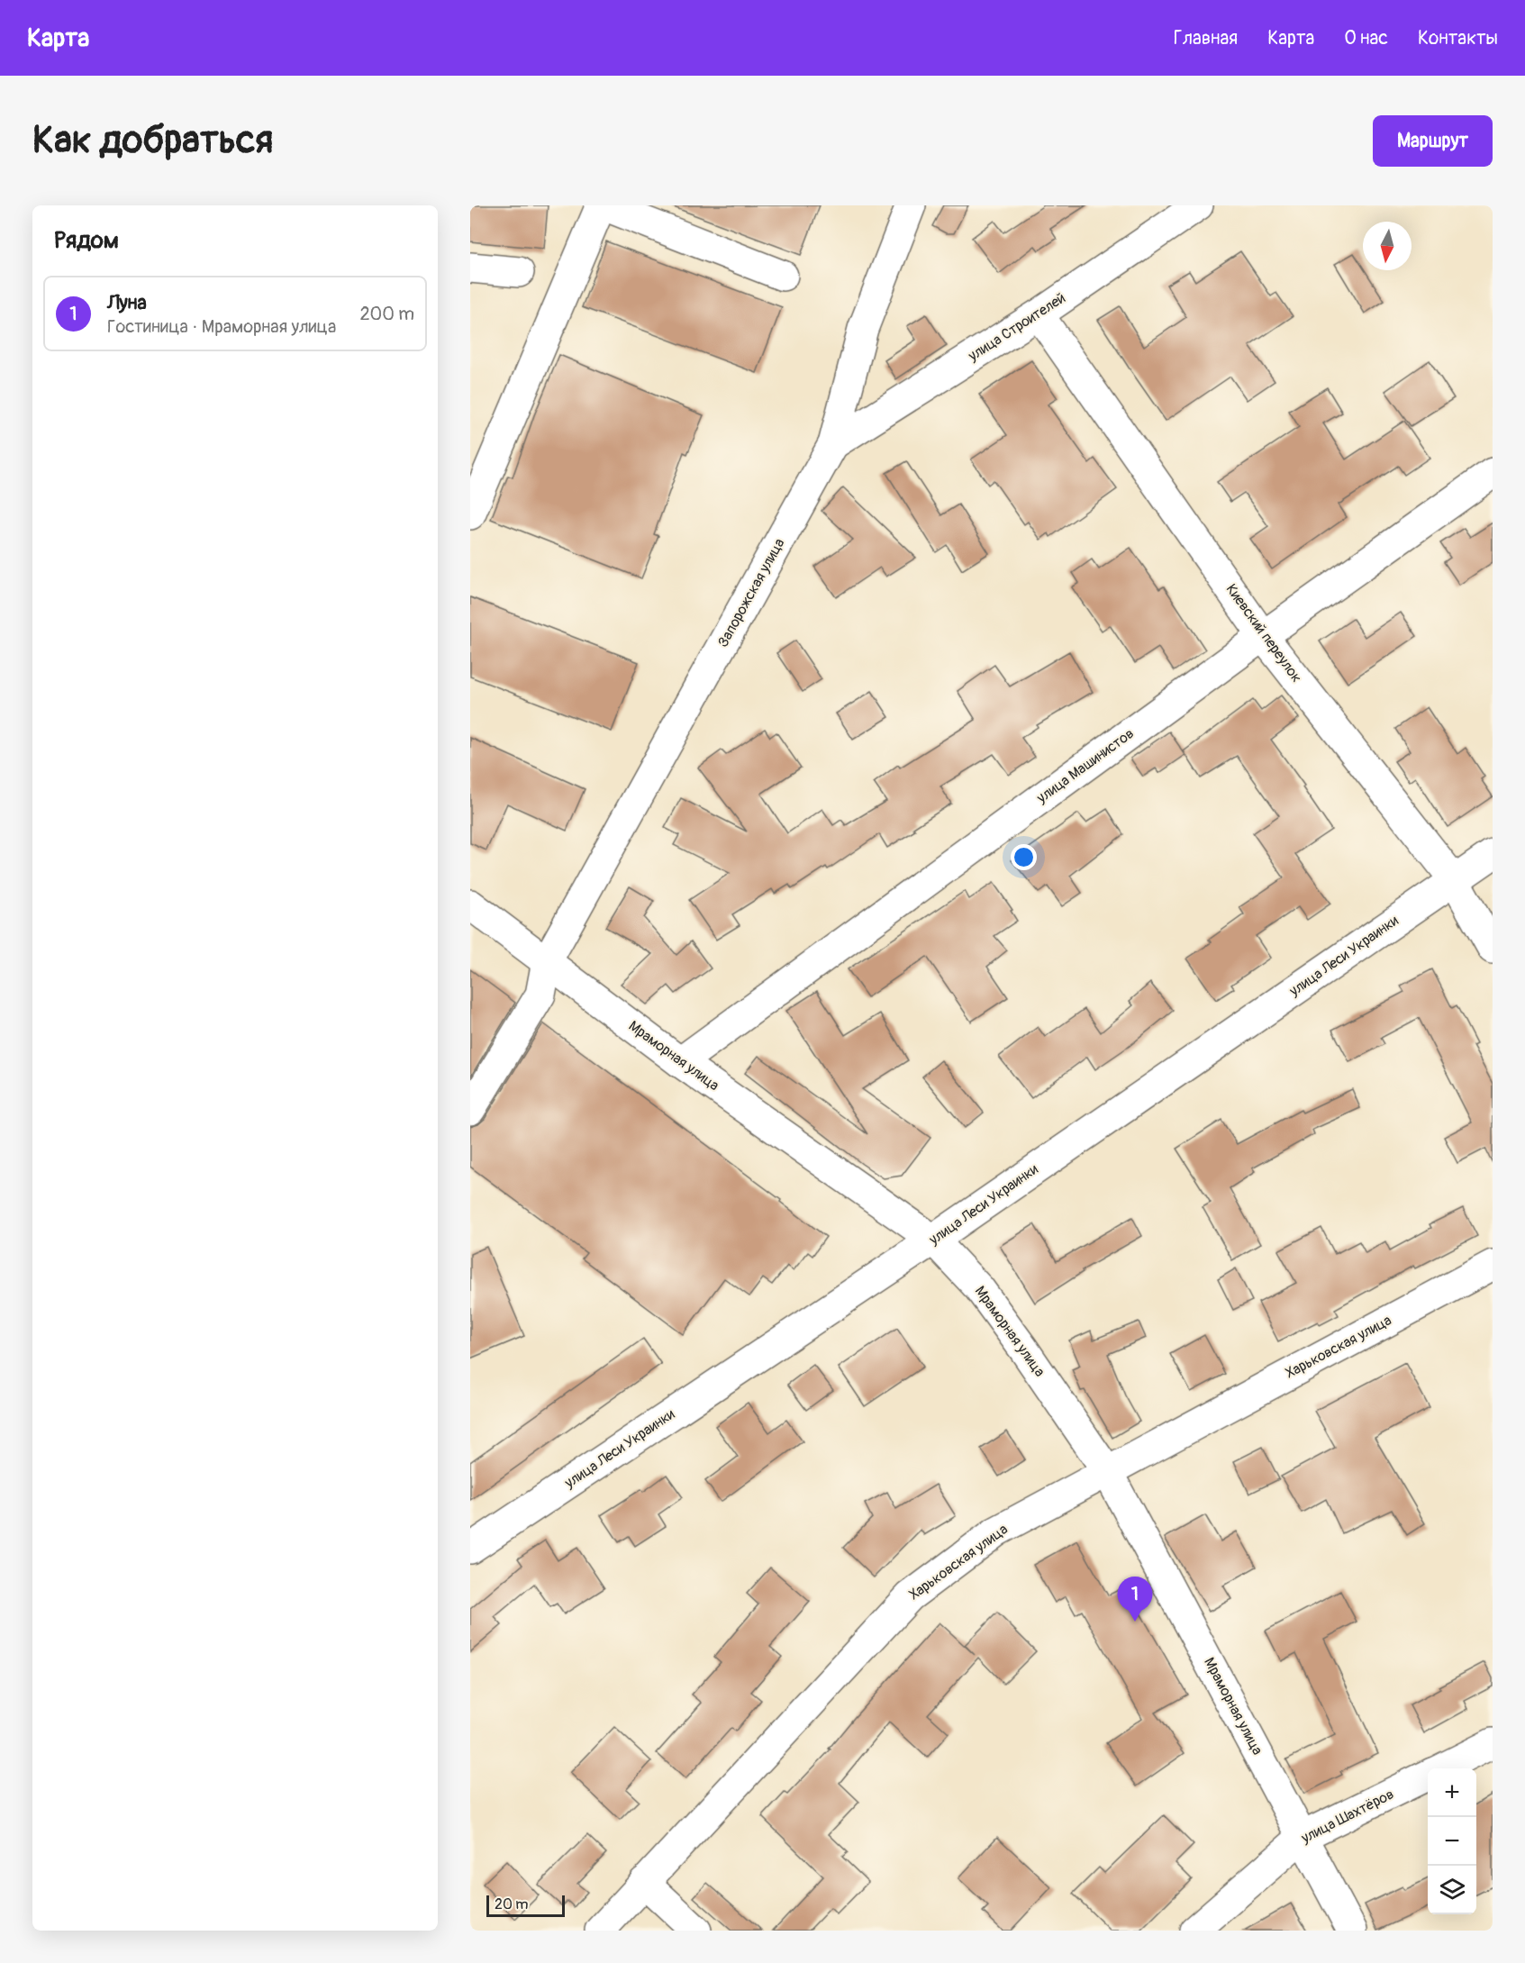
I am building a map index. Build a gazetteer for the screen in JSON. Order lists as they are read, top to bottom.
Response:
{
  "streets": {
    "street": [
      "улица Строителей",
      "Запорожская улица",
      "Киевский переулок",
      "улица Машинистов",
      "улица Леси Украинки",
      "Мраморная улица",
      "Харьковская улица",
      "улица Шахтёров"
    ]
  },
  "crossings": [
    ["улица Строителей", "Запорожская улица"],
    ["улица Строителей", "Киевский переулок"],
    ["Запорожская улица", "Мраморная улица"],
    ["Киевский переулок", "улица Машинистов"],
    ["Киевский переулок", "улица Леси Украинки"],
    ["улица Машинистов", "Мраморная улица"],
    ["улица Леси Украинки", "Мраморная улица"],
    ["Мраморная улица", "Харьковская улица"],
    ["Мраморная улица", "улица Шахтёров"]
  ],
  "scale_bar": "20 m",
  "north": "bottom",
  "page": {
    "header": "Карта",
    "nav": [
      "Главная",
      "Карта",
      "О нас",
      "Контакты"
    ],
    "buttons": "Маршрут",
    "title": "Как добраться",
    "heading": "Рядом",
    "list": [
      {
        "mark": "1",
        "name": "Луна",
        "note": "Гостиница · Мраморная улица",
        "value": "200 m"
      }
    ],
    "pins": "1",
    "map_buttons": ["+", "−"],
    "scale": "20 m"
  }
}
